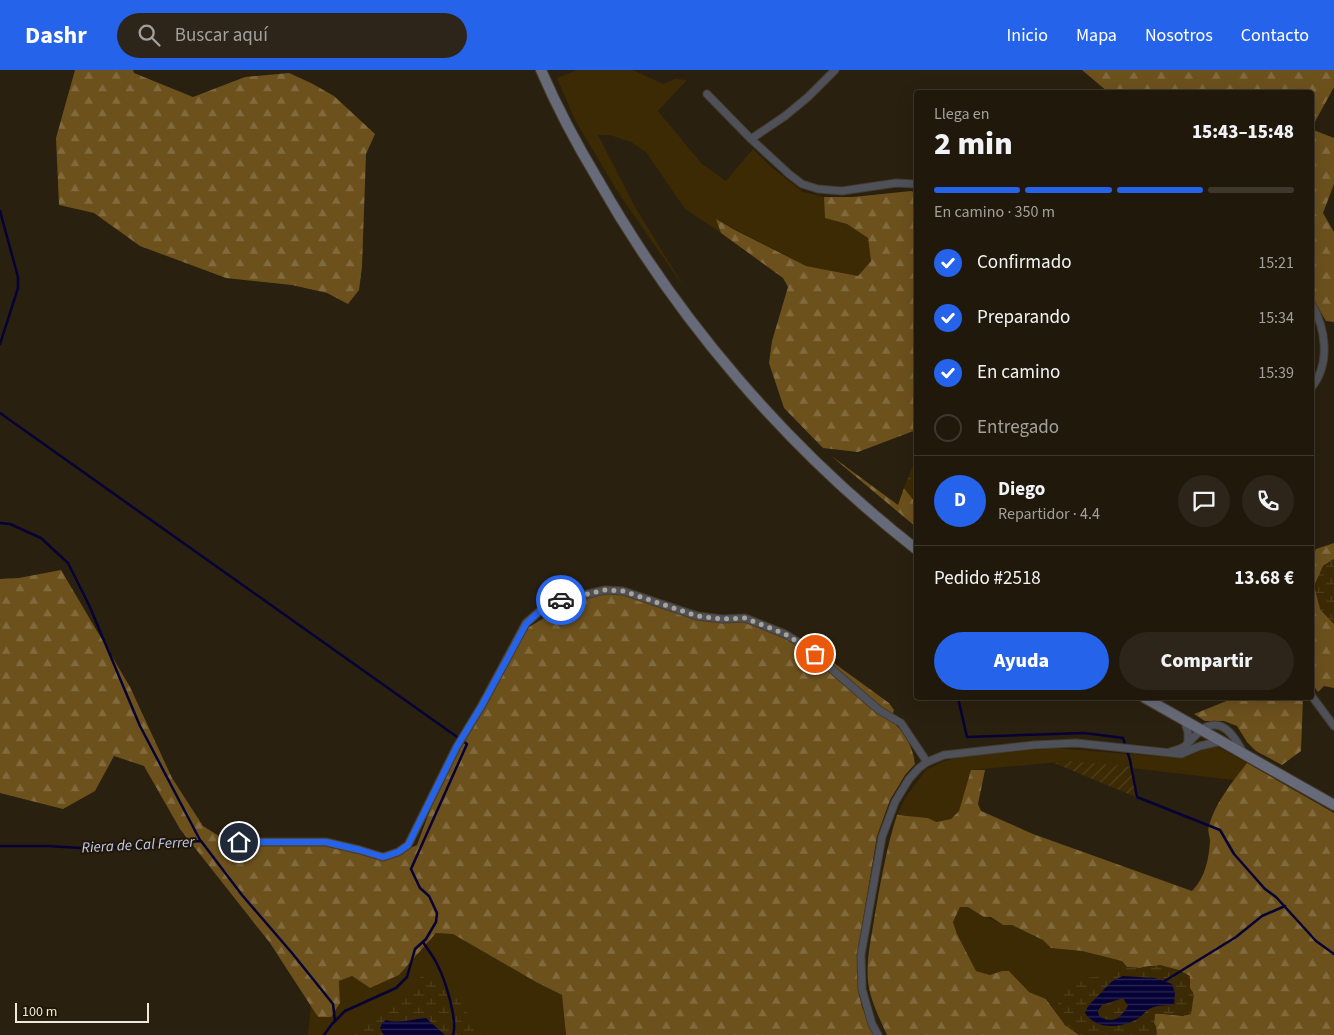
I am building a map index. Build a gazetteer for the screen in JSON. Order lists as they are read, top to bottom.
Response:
{
  "water": ["Riera de Cal Ferrer"],
  "scale_bar": "100 m",
  "page": {
    "header": "Dashr",
    "search": "Buscar aquí",
    "nav": [
      "Inicio",
      "Mapa",
      "Nosotros",
      "Contacto"
    ],
    "heading": ["2 min", "Llega en", "15:43–15:48"],
    "panel": [
      "Diego",
      "Repartidor · 4.4",
      "Pedido #2518",
      "13.68 €"
    ],
    "bar": "En camino · 350 m",
    "list": [
      ["Confirmado", "15:21"],
      ["Preparando", "15:34"],
      ["En camino", "15:39"],
      "Entregado"
    ],
    "round": "D",
    "buttons": ["Ayuda", "Compartir"],
    "scale": "100 m"
  }
}
